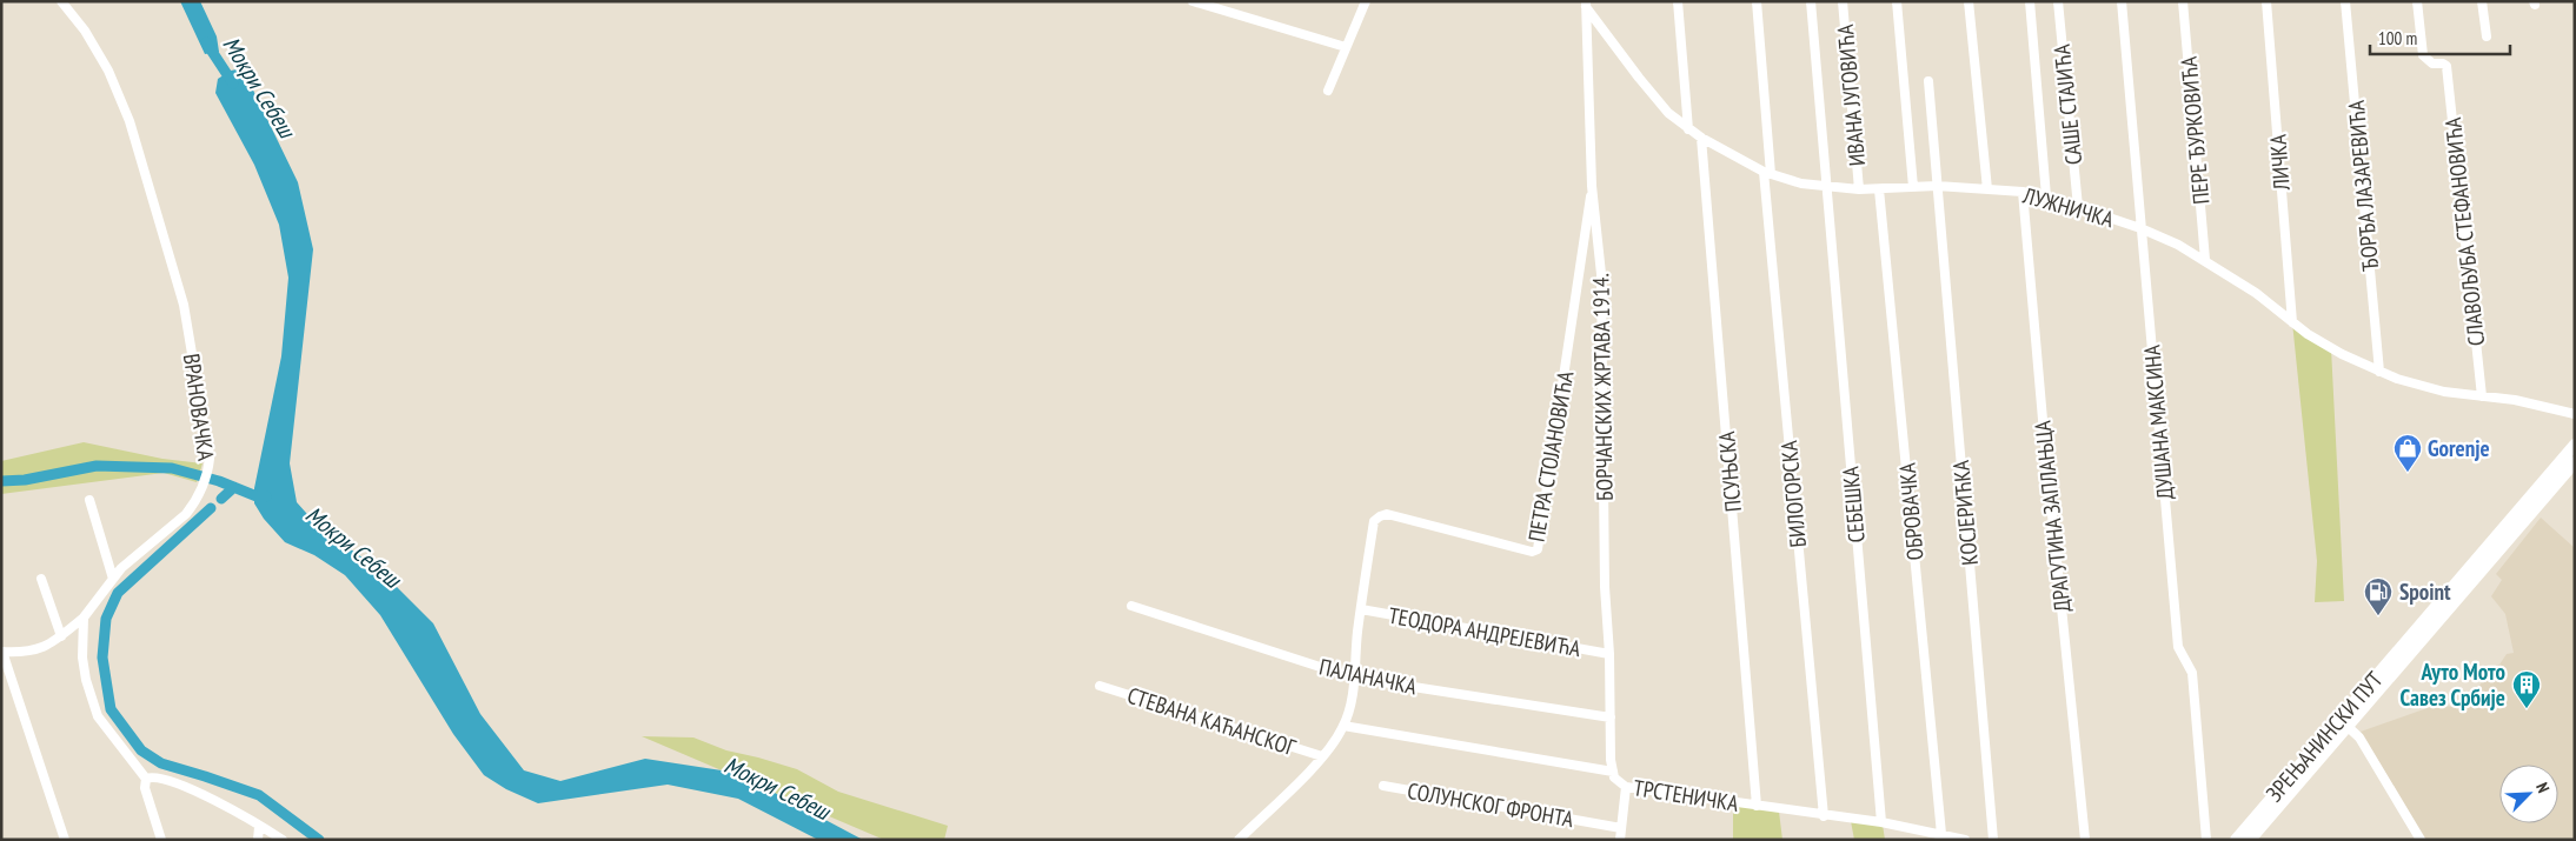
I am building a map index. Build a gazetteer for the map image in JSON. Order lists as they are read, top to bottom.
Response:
{
  "streets": {
    "main road": ["ЗРЕЊАНИНСКИ ПУТ"],
    "street": [
      "ИВАНА ЈУГОВИЋА",
      "САШЕ СТАЈИЋА",
      "ПЕРЕ ЂУРКОВИЋА",
      "ЛИЧКА",
      "ЂОРЂА ЛАЗАРЕВИЋА",
      "ЛУЖНИЧКА",
      "СЛАВОЉУБА СТЕФАНОВИЋА",
      "БОРЧАНСКИХ ЖРТАВА 1914.",
      "ВРАНОВАЧКА",
      "ДУШАНА МАКСИНА",
      "ПЕТРА СТОЈАНОВИЋА",
      "ПСУЊСКА",
      "БИЛОГОРСКА",
      "СЕБЕШКА",
      "ОБРОВАЧКА",
      "КОСЈЕРИЋКА",
      "ДРАГУТИНА ЗАПЛАЊЦА",
      "ТЕОДОРА АНДРЕЈЕВИЋА",
      "ПАЛАНАЧКА",
      "СТЕВАНА КАЋАНСКОГ",
      "ТРСТЕНИЧКА",
      "СОЛУНСКОГ ФРОНТА"
    ]
  },
  "crossings": [
    ["ИВАНА ЈУГОВИЋА", "ЛУЖНИЧКА"],
    ["САШЕ СТАЈИЋА", "ЛУЖНИЧКА"],
    ["ПЕРЕ ЂУРКОВИЋА", "ЛУЖНИЧКА"],
    ["ЛИЧКА", "ЛУЖНИЧКА"],
    ["ЂОРЂА ЛАЗАРЕВИЋА", "ЛУЖНИЧКА"],
    ["ЛУЖНИЧКА", "СЛАВОЉУБА СТЕФАНОВИЋА"],
    ["ЛУЖНИЧКА", "БОРЧАНСКИХ ЖРТАВА 1914."],
    ["ЛУЖНИЧКА", "ДУШАНА МАКСИНА"],
    ["ЛУЖНИЧКА", "ПСУЊСКА"],
    ["ЛУЖНИЧКА", "БИЛОГОРСКА"],
    ["ЛУЖНИЧКА", "СЕБЕШКА"],
    ["ЛУЖНИЧКА", "ОБРОВАЧКА"],
    ["ЛУЖНИЧКА", "КОСЈЕРИЋКА"],
    ["ЛУЖНИЧКА", "ДРАГУТИНА ЗАПЛАЊЦА"],
    ["БОРЧАНСКИХ ЖРТАВА 1914.", "ПЕТРА СТОЈАНОВИЋА"],
    ["БОРЧАНСКИХ ЖРТАВА 1914.", "ТЕОДОРА АНДРЕЈЕВИЋА"],
    ["БОРЧАНСКИХ ЖРТАВА 1914.", "ПАЛАНАЧКА"],
    ["БОРЧАНСКИХ ЖРТАВА 1914.", "ТРСТЕНИЧКА"],
    ["ПЕТРА СТОЈАНОВИЋА", "ТЕОДОРА АНДРЕЈЕВИЋА"],
    ["ПЕТРА СТОЈАНОВИЋА", "ПАЛАНАЧКА"],
    ["ПЕТРА СТОЈАНОВИЋА", "СТЕВАНА КАЋАНСКОГ"],
    ["ПЕТРА СТОЈАНОВИЋА", "ТРСТЕНИЧКА"],
    ["ПСУЊСКА", "ТРСТЕНИЧКА"],
    ["БИЛОГОРСКА", "ТРСТЕНИЧКА"],
    ["СЕБЕШКА", "ТРСТЕНИЧКА"],
    ["ОБРОВАЧКА", "ТРСТЕНИЧКА"]
  ],
  "water": ["Мокри Себеш"],
  "places": {
    "shop": ["Gorenje"],
    "fuel station": ["Spoint"],
    "building": ["Ауто Мото Савез Србије"]
  },
  "scale_bar": "100 m",
  "north": "top right"
}
